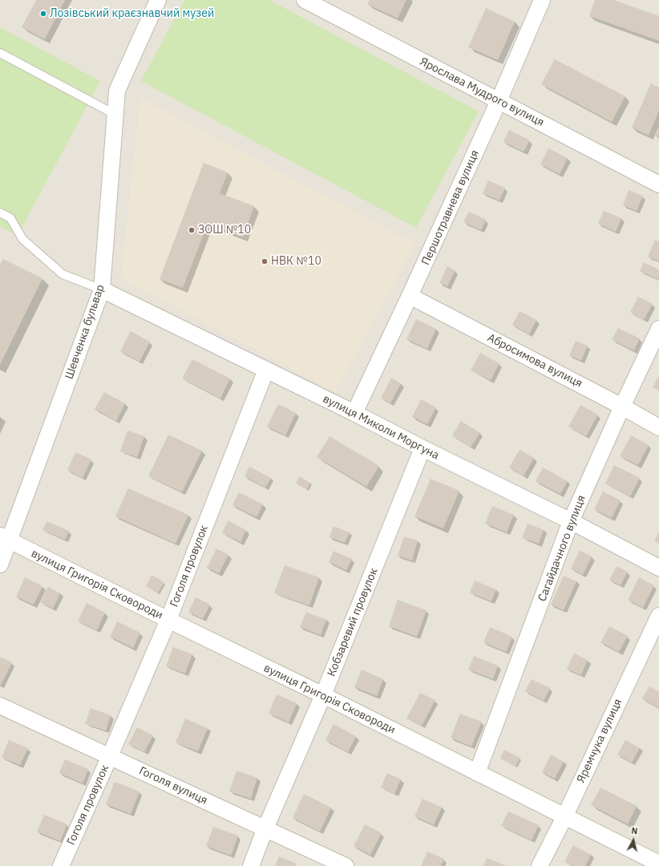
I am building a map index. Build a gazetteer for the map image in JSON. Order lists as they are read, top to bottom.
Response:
{
  "streets": {
    "street": [
      "Ярослава Мудрого вулиця",
      "Першотравнева вулиця",
      "Шевченка бульвар",
      "Абросимова вулиця",
      "вулиця Миколи Моргуна",
      "Сагайдачного вулиця",
      "Гоголя провулок",
      "вулиця Григорія Сковороди",
      "Кобзаревий провулок",
      "Яремчука вулиця",
      "Гоголя вулиця"
    ]
  },
  "crossings": [
    ["Ярослава Мудрого вулиця", "Першотравнева вулиця"],
    ["Першотравнева вулиця", "Абросимова вулиця"],
    ["Першотравнева вулиця", "вулиця Миколи Моргуна"],
    ["Шевченка бульвар", "вулиця Миколи Моргуна"],
    ["Шевченка бульвар", "вулиця Григорія Сковороди"],
    ["Абросимова вулиця", "Сагайдачного вулиця"],
    ["вулиця Миколи Моргуна", "Сагайдачного вулиця"],
    ["вулиця Миколи Моргуна", "Гоголя провулок"],
    ["вулиця Миколи Моргуна", "Кобзаревий провулок"],
    ["Сагайдачного вулиця", "вулиця Григорія Сковороди"],
    ["Гоголя провулок", "вулиця Григорія Сковороди"],
    ["Гоголя провулок", "Гоголя вулиця"],
    ["вулиця Григорія Сковороди", "Кобзаревий провулок"],
    ["вулиця Григорія Сковороди", "Яремчука вулиця"],
    ["Кобзаревий провулок", "Гоголя вулиця"]
  ],
  "places": ["Лозівський краєзнавчий музей", "ЗОШ №10", "НВК №10"],
  "north": "top"
}
